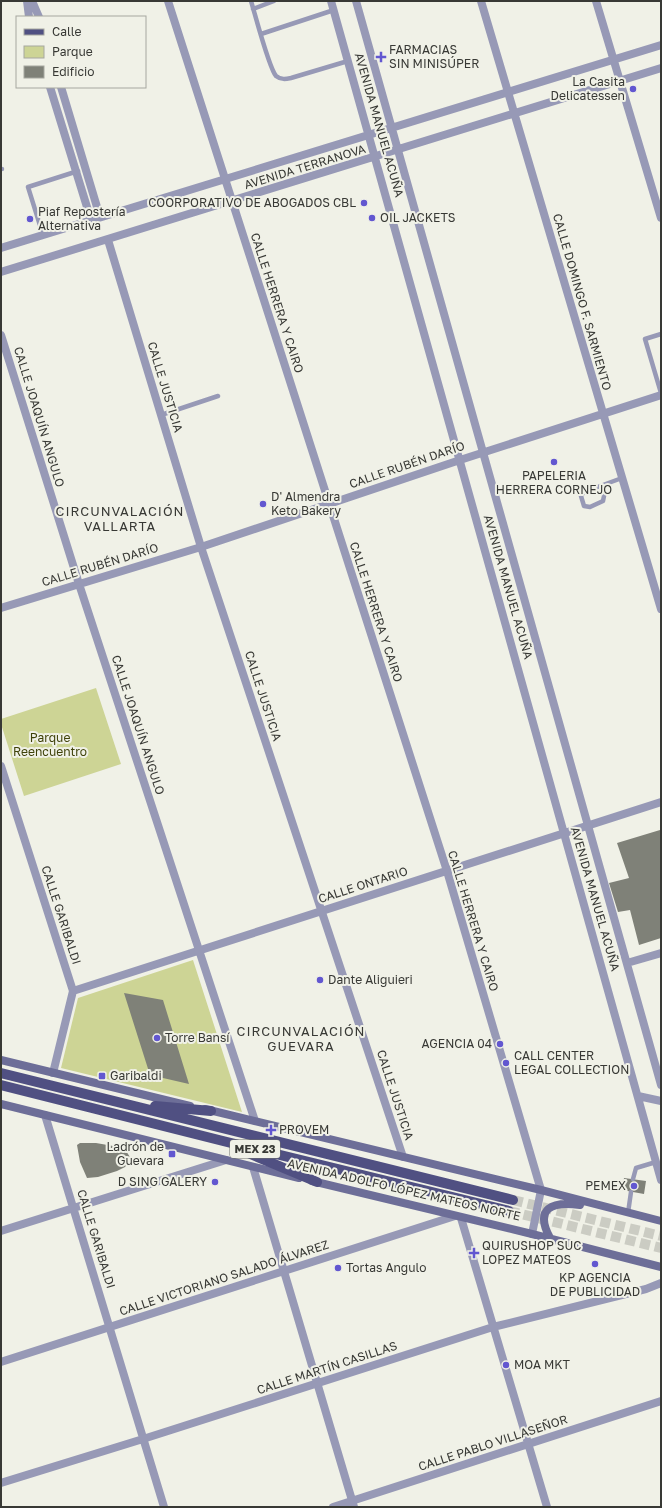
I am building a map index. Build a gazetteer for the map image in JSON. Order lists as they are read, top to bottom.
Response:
{
  "streets": {
    "main road": ["MEX 23", "AVENIDA ADOLFO LÓPEZ MATEOS NORTE"],
    "street": [
      "AVENIDA MANUEL ACUÑA",
      "AVENIDA TERRANOVA",
      "CALLE DOMINGO F. SARMIENTO",
      "CALLE HERRERA Y CAIRO",
      "CALLE JUSTICIA",
      "CALLE JOAQUÍN ANGULO",
      "CALLE RUBÉN DARÍO",
      "CALLE ONTARIO",
      "CALLE GARIBALDI",
      "CALLE VICTORIANO SALADO ÁLVAREZ",
      "CALLE MARTÍN CASILLAS",
      "CALLE PABLO VILLASEÑOR"
    ]
  },
  "crossings": [
    ["AVENIDA MANUEL ACUÑA", "AVENIDA TERRANOVA"],
    ["AVENIDA MANUEL ACUÑA", "CALLE RUBÉN DARÍO"],
    ["AVENIDA MANUEL ACUÑA", "CALLE ONTARIO"],
    ["AVENIDA TERRANOVA", "CALLE DOMINGO F. SARMIENTO"],
    ["AVENIDA TERRANOVA", "CALLE HERRERA Y CAIRO"],
    ["AVENIDA TERRANOVA", "CALLE JUSTICIA"],
    ["CALLE DOMINGO F. SARMIENTO", "CALLE RUBÉN DARÍO"],
    ["CALLE HERRERA Y CAIRO", "CALLE RUBÉN DARÍO"],
    ["CALLE HERRERA Y CAIRO", "CALLE ONTARIO"],
    ["CALLE HERRERA Y CAIRO", "AVENIDA ADOLFO LÓPEZ MATEOS NORTE"],
    ["CALLE JUSTICIA", "CALLE RUBÉN DARÍO"],
    ["CALLE JUSTICIA", "CALLE ONTARIO"],
    ["CALLE JOAQUÍN ANGULO", "CALLE RUBÉN DARÍO"],
    ["CALLE JOAQUÍN ANGULO", "CALLE ONTARIO"],
    ["CALLE ONTARIO", "CALLE GARIBALDI"],
    ["CALLE GARIBALDI", "AVENIDA ADOLFO LÓPEZ MATEOS NORTE"],
    ["CALLE GARIBALDI", "CALLE VICTORIANO SALADO ÁLVAREZ"],
    ["CALLE GARIBALDI", "CALLE MARTÍN CASILLAS"],
    ["AVENIDA ADOLFO LÓPEZ MATEOS NORTE", "CALLE VICTORIANO SALADO ÁLVAREZ"]
  ],
  "districts": ["CIRCUNVALACIÓN VALLARTA", "CIRCUNVALACIÓN GUEVARA"],
  "parks": ["Parque Reencuentro"],
  "places": {
    "health": ["FARMACIAS SIN MINISÚPER", "PROVEM", "QUIRUSHOP SUC LOPEZ MATEOS"],
    "other": [
      "La Casita Delicatessen",
      "COORPORATIVO DE ABOGADOS CBL",
      "OIL JACKETS",
      "Piaf Repostería Alternativa",
      "PAPELERIA HERRERA CORNEJO",
      "D' Almendra Keto Bakery",
      "Dante Aliguieri",
      "Torre Bansí",
      "AGENCIA 04",
      "CALL CENTER LEGAL COLLECTION",
      "D SING GALERY",
      "PEMEX",
      "KP AGENCIA DE PUBLICIDAD",
      "Tortas Angulo",
      "MOA MKT"
    ],
    "transit": ["Garibaldi", "Ladrón de Guevara"]
  },
  "legend": ["Calle", "Parque", "Edificio"]
}
